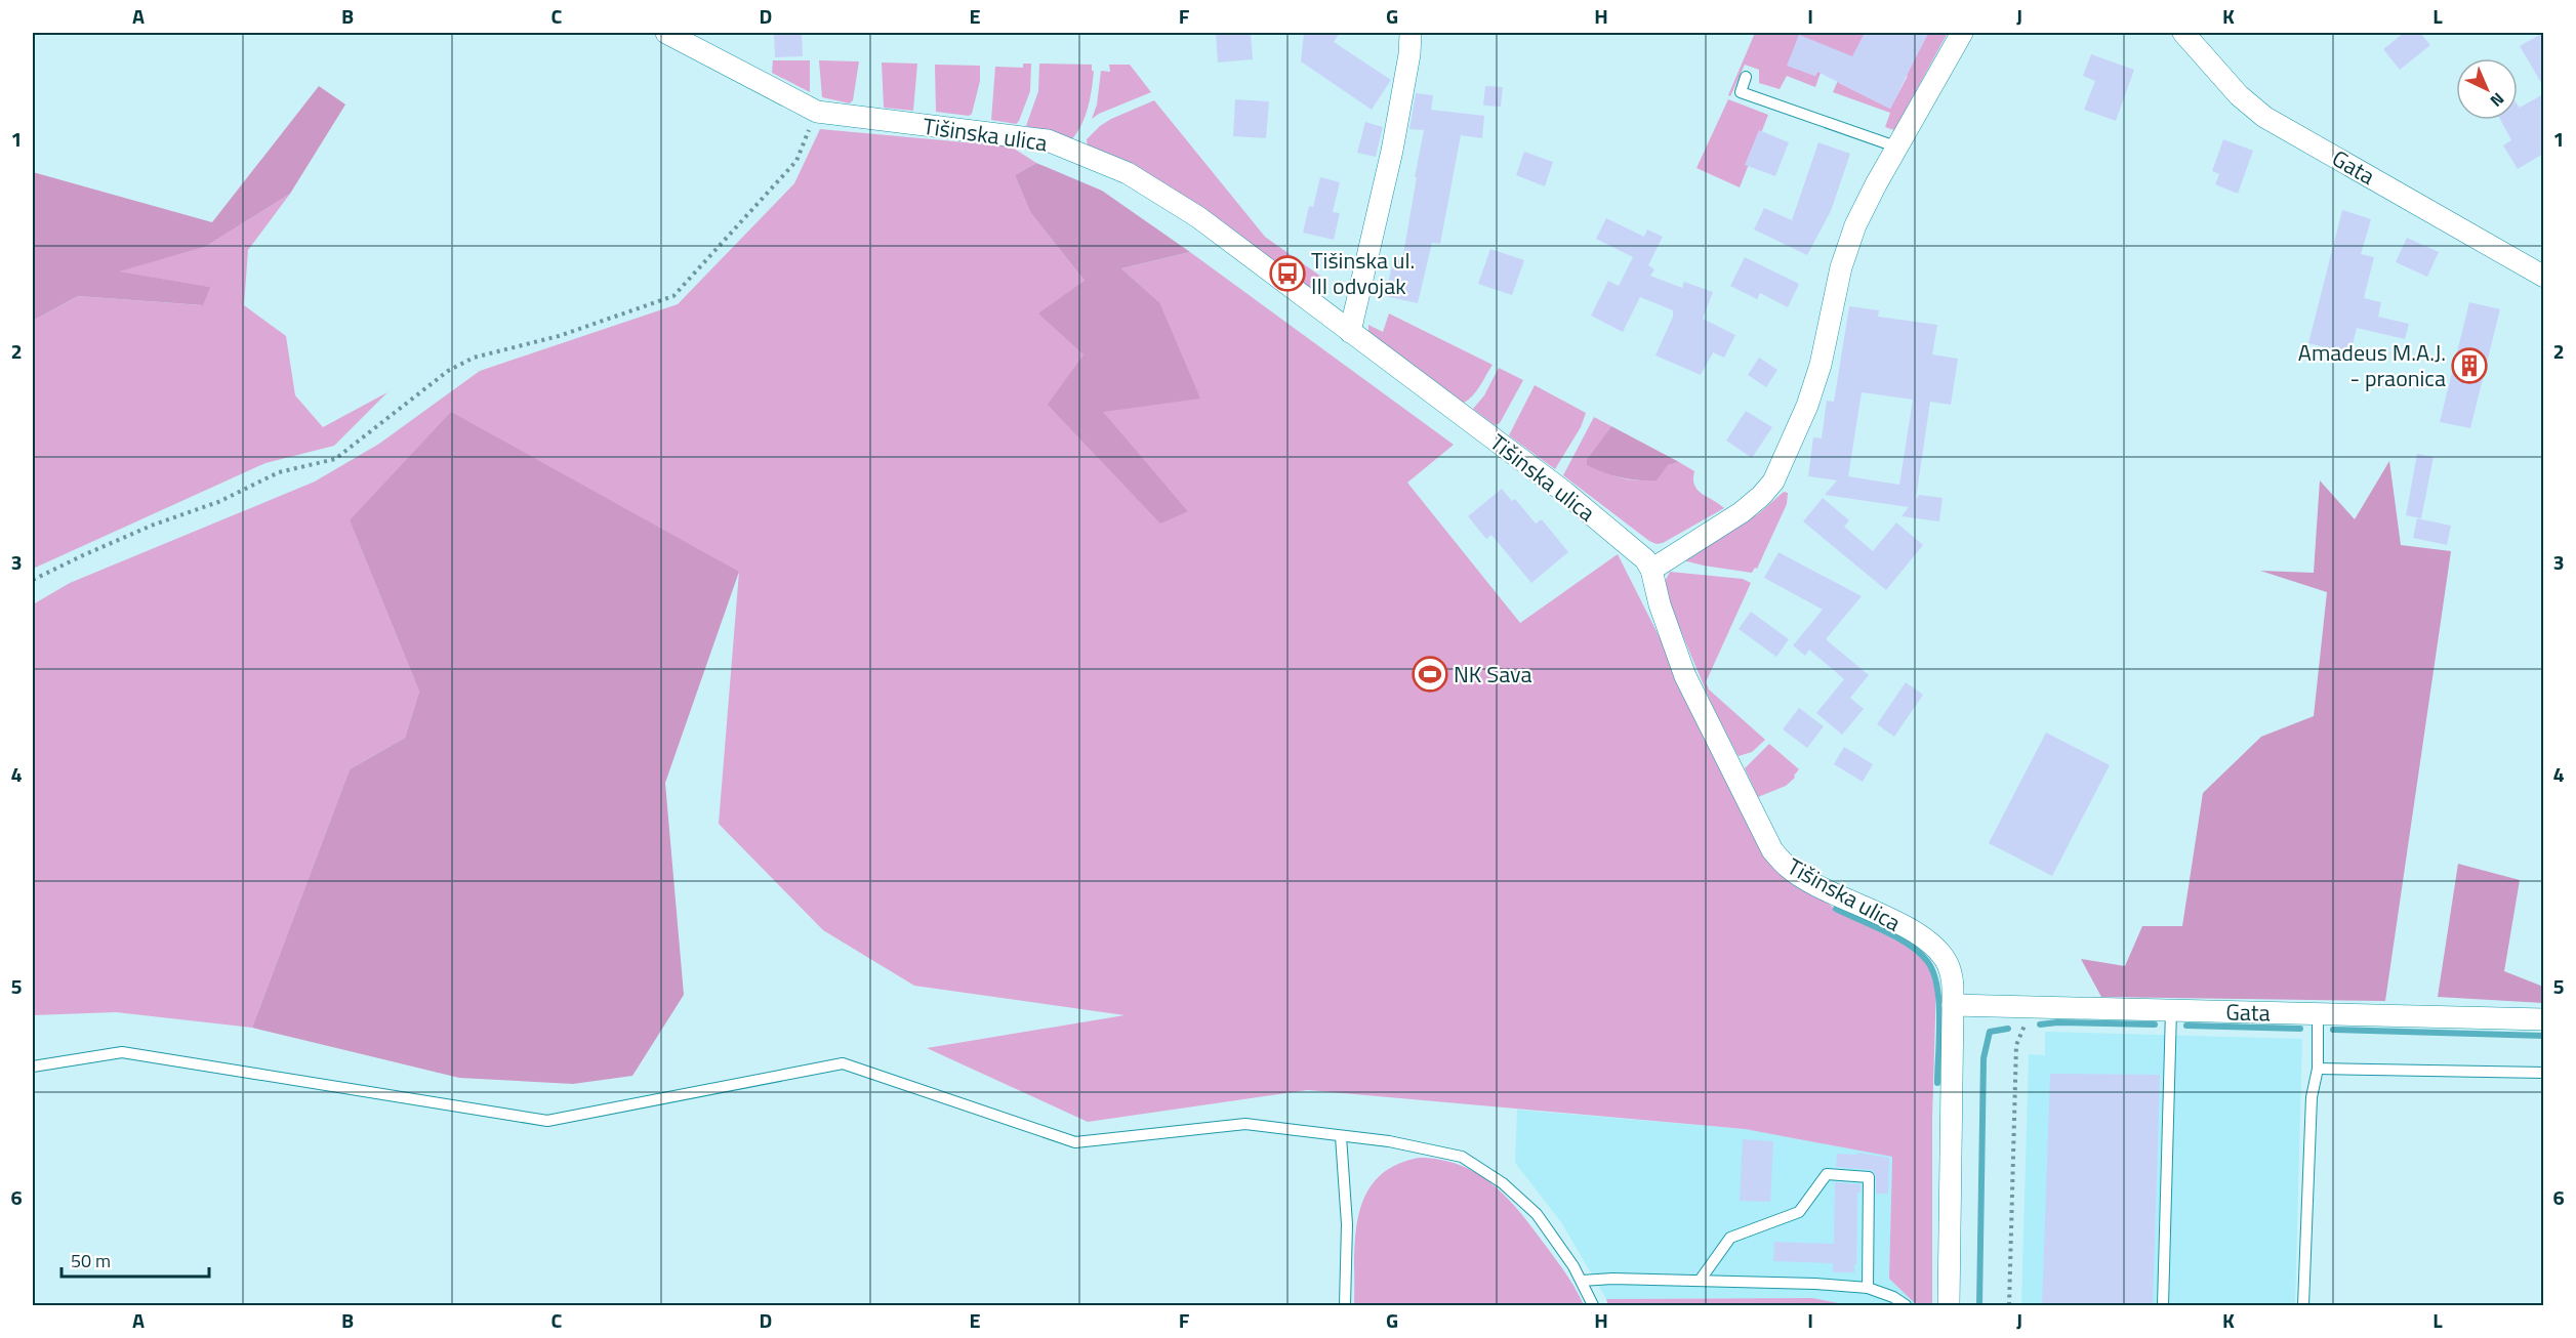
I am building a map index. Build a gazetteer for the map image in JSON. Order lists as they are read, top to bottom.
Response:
{
  "streets": {
    "street": ["Tišinska ulica", "Gata"]
  },
  "crossings": [
    ["Tišinska ulica", "Gata"]
  ],
  "places": {
    "bus stop": ["Tišinska ul. III odvojak"],
    "building": ["Amadeus M.A.J. - praonica"],
    "sports": ["NK Sava"]
  },
  "scale_bar": "50 m",
  "north": "bottom right",
  "grid": {
    "columns": [
      "A",
      "B",
      "C",
      "D",
      "E",
      "F",
      "G",
      "H",
      "I",
      "J",
      "K",
      "L"
    ],
    "rows": [
      "1",
      "2",
      "3",
      "4",
      "5",
      "6"
    ]
  }
}
